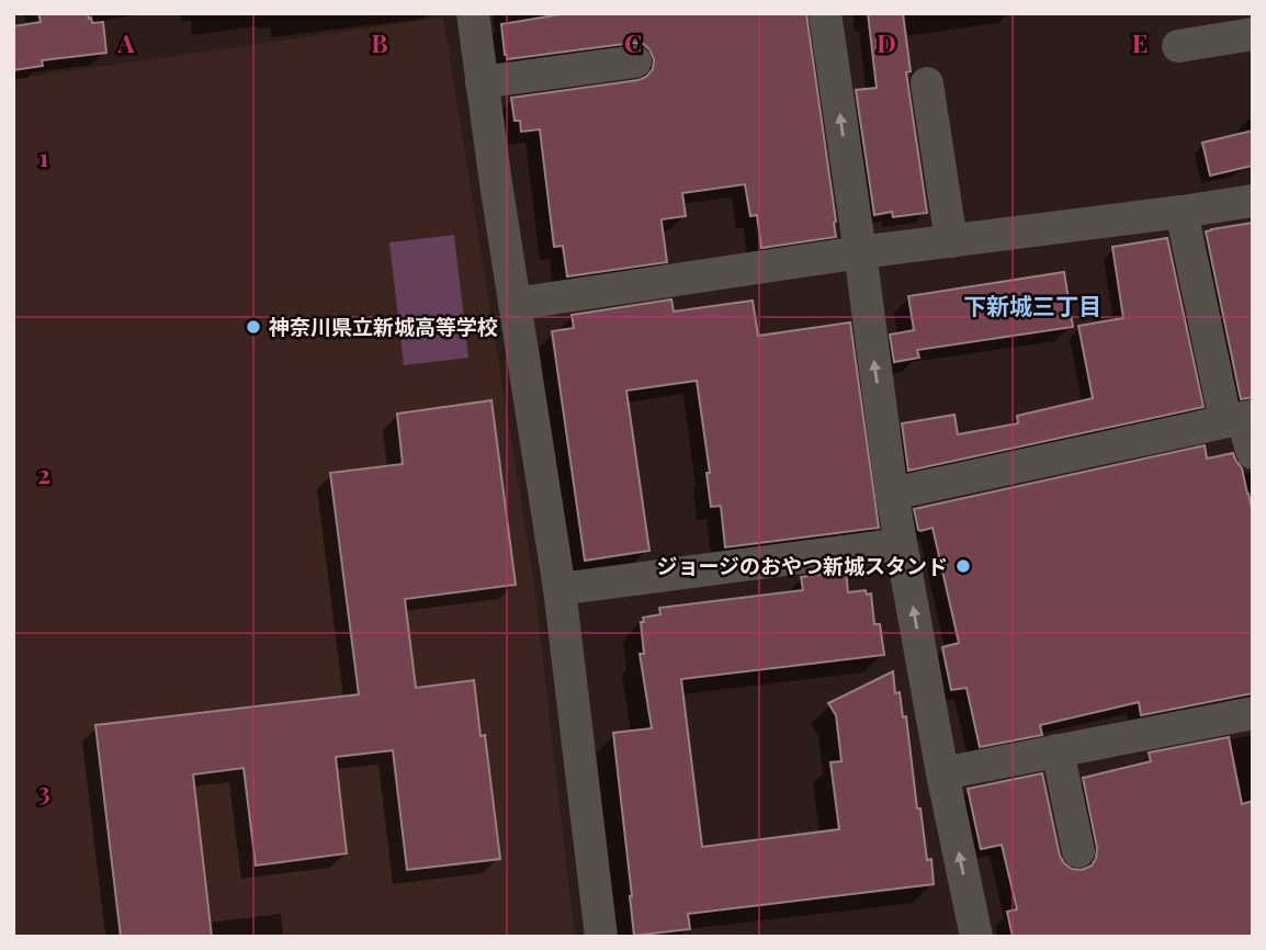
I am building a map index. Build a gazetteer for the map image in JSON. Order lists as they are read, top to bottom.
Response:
{
  "districts": ["下新城三丁目"],
  "places": ["神奈川県立新城高等学校", "ジョージのおやつ新城スタンド"],
  "grid": {
    "columns": [
      "A",
      "B",
      "C",
      "D",
      "E"
    ],
    "rows": ["1", "2", "3"]
  }
}
